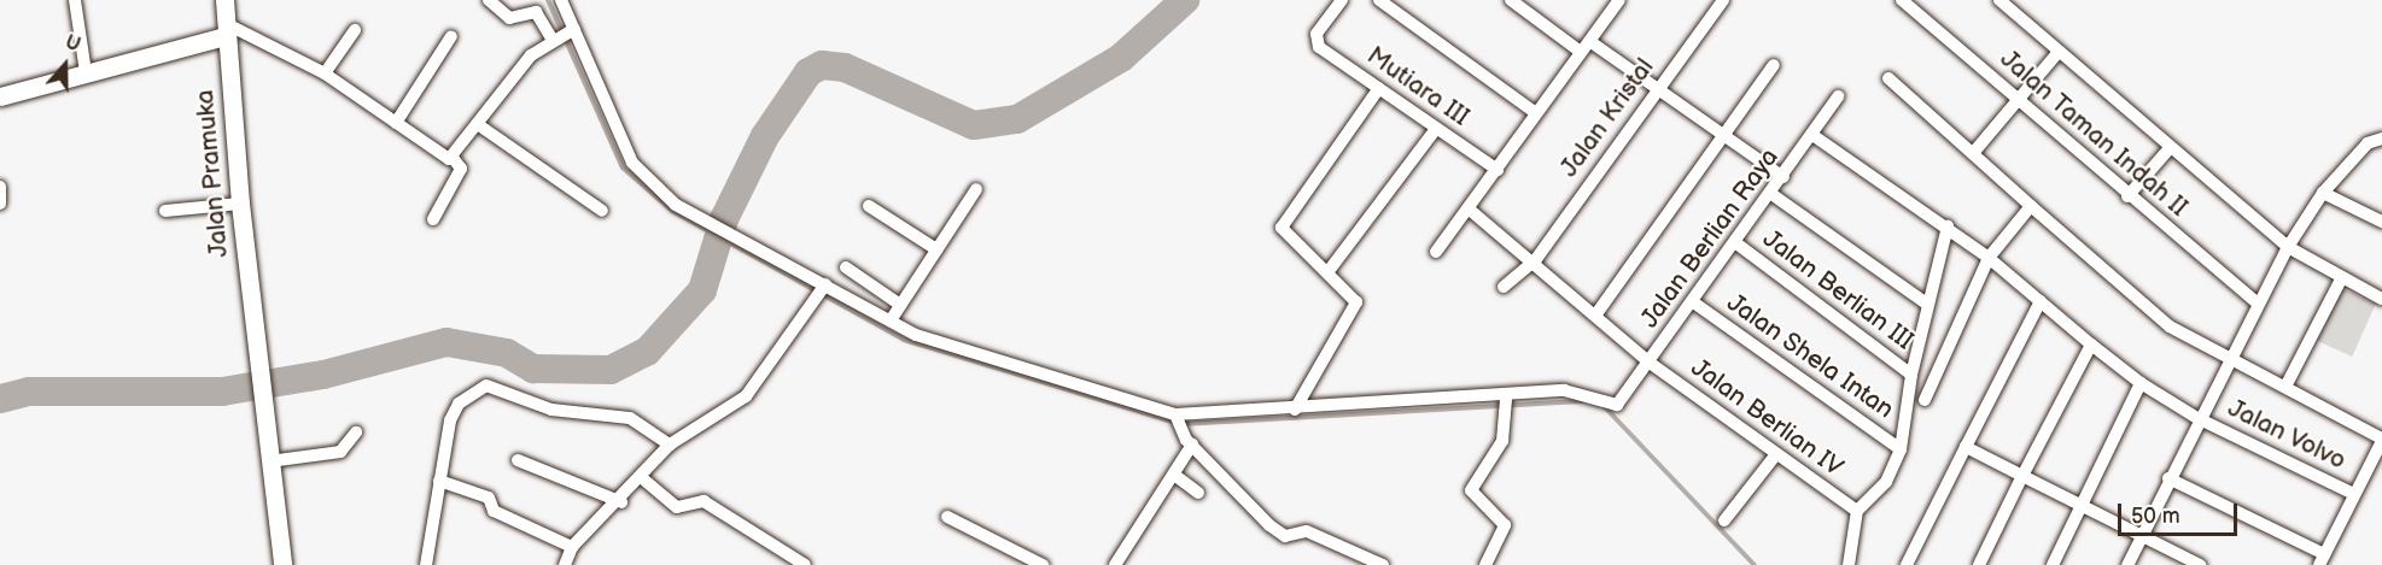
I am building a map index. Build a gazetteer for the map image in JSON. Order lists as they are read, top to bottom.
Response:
{
  "streets": {
    "street": [
      "Mutiara III",
      "Jalan Kristal",
      "Jalan Taman Indah II",
      "Jalan Pramuka",
      "Jalan Berlian Raya",
      "Jalan Berlian III",
      "Jalan Shela Intan",
      "Jalan Berlian IV",
      "Jalan Volvo"
    ]
  },
  "crossings": [
    ["Jalan Kristal", "Jalan Berlian IV"],
    ["Jalan Berlian Raya", "Jalan Berlian III"],
    ["Jalan Berlian Raya", "Jalan Shela Intan"],
    ["Jalan Berlian Raya", "Jalan Berlian IV"],
    ["Jalan Berlian Raya", "Jalan Volvo"]
  ],
  "scale_bar": "50 m",
  "north": "top"
}
